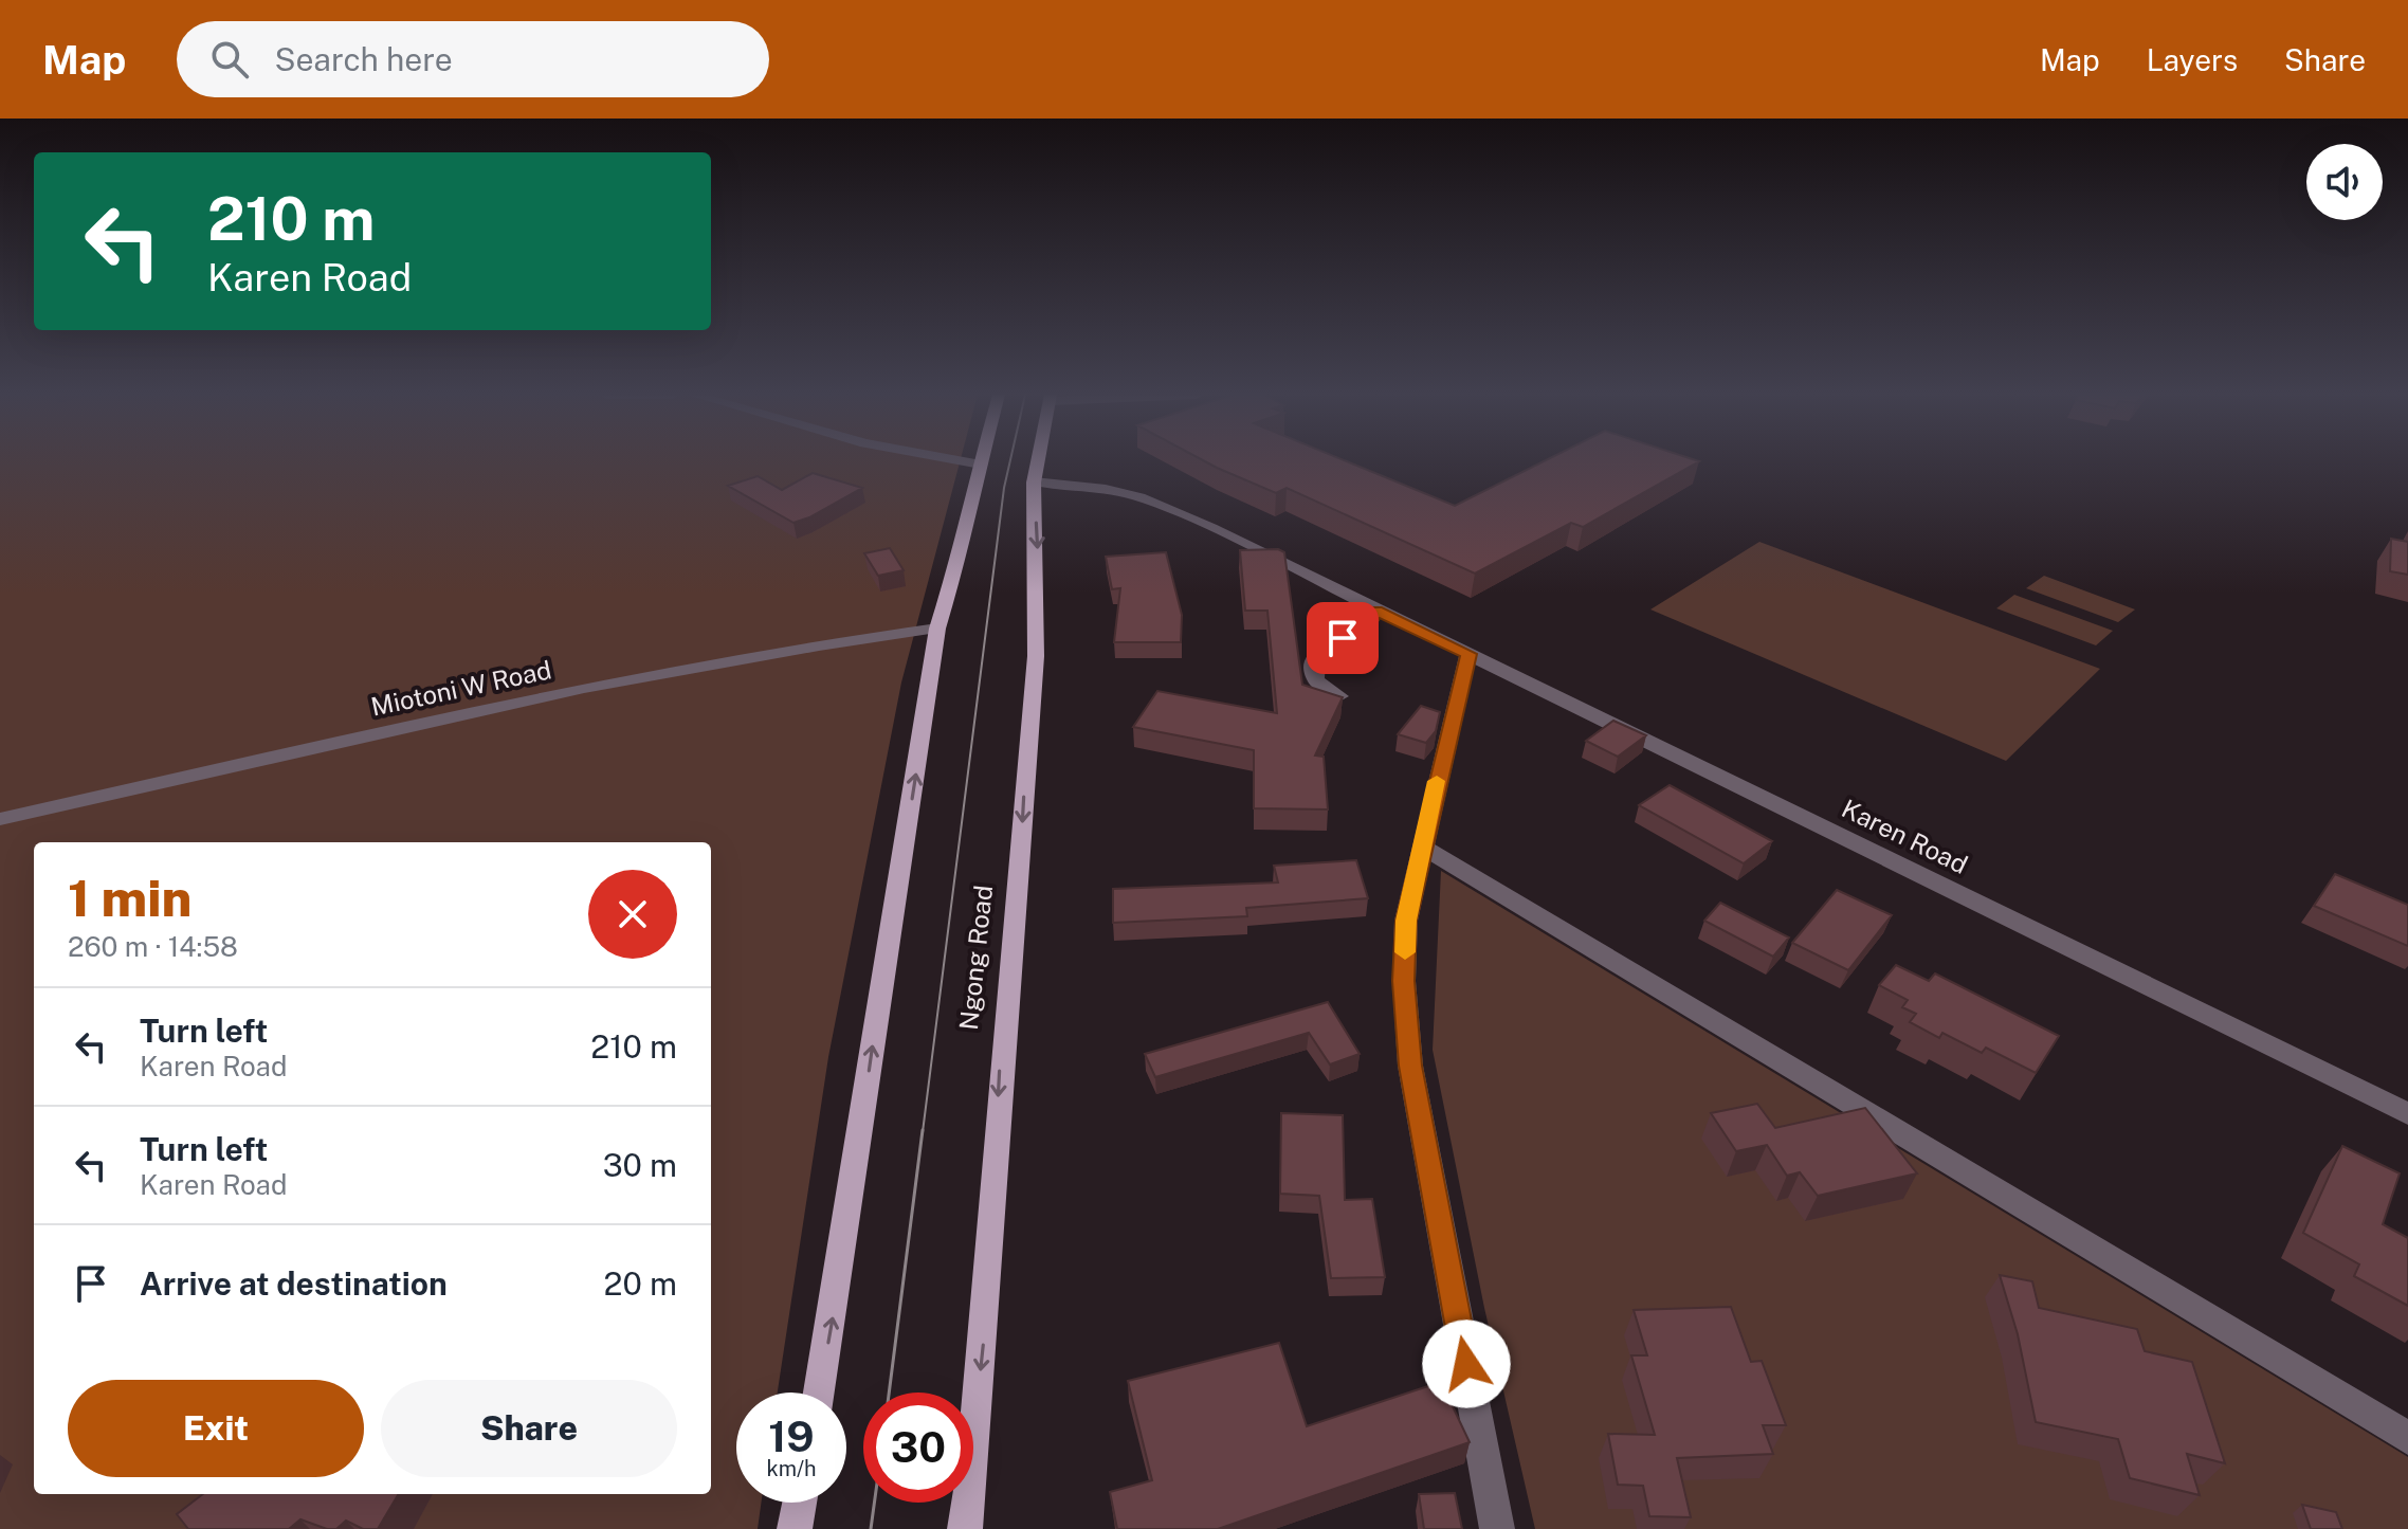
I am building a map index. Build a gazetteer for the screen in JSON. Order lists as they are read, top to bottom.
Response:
{
  "streets": {
    "main road": ["Ngong Road"],
    "street": ["Miotoni W Road", "Karen Road"]
  },
  "crossings": [
    ["Karen Road", "Ngong Road"]
  ],
  "page": {
    "header": "Map",
    "search": "Search here",
    "nav": ["Map", "Layers", "Share"],
    "turn": ["210 m", "Karen Road"],
    "heading": ["1 min", "260 m · 14:58"],
    "list": [
      {
        "name": "Turn left",
        "note": "Karen Road",
        "value": "210 m"
      },
      {
        "name": "Turn left",
        "note": "Karen Road",
        "value": "30 m"
      },
      {
        "name": "Arrive at destination",
        "value": "20 m"
      }
    ],
    "buttons": ["Exit", "Share"],
    "speed": "19 km/h",
    "limit": "30"
  }
}
